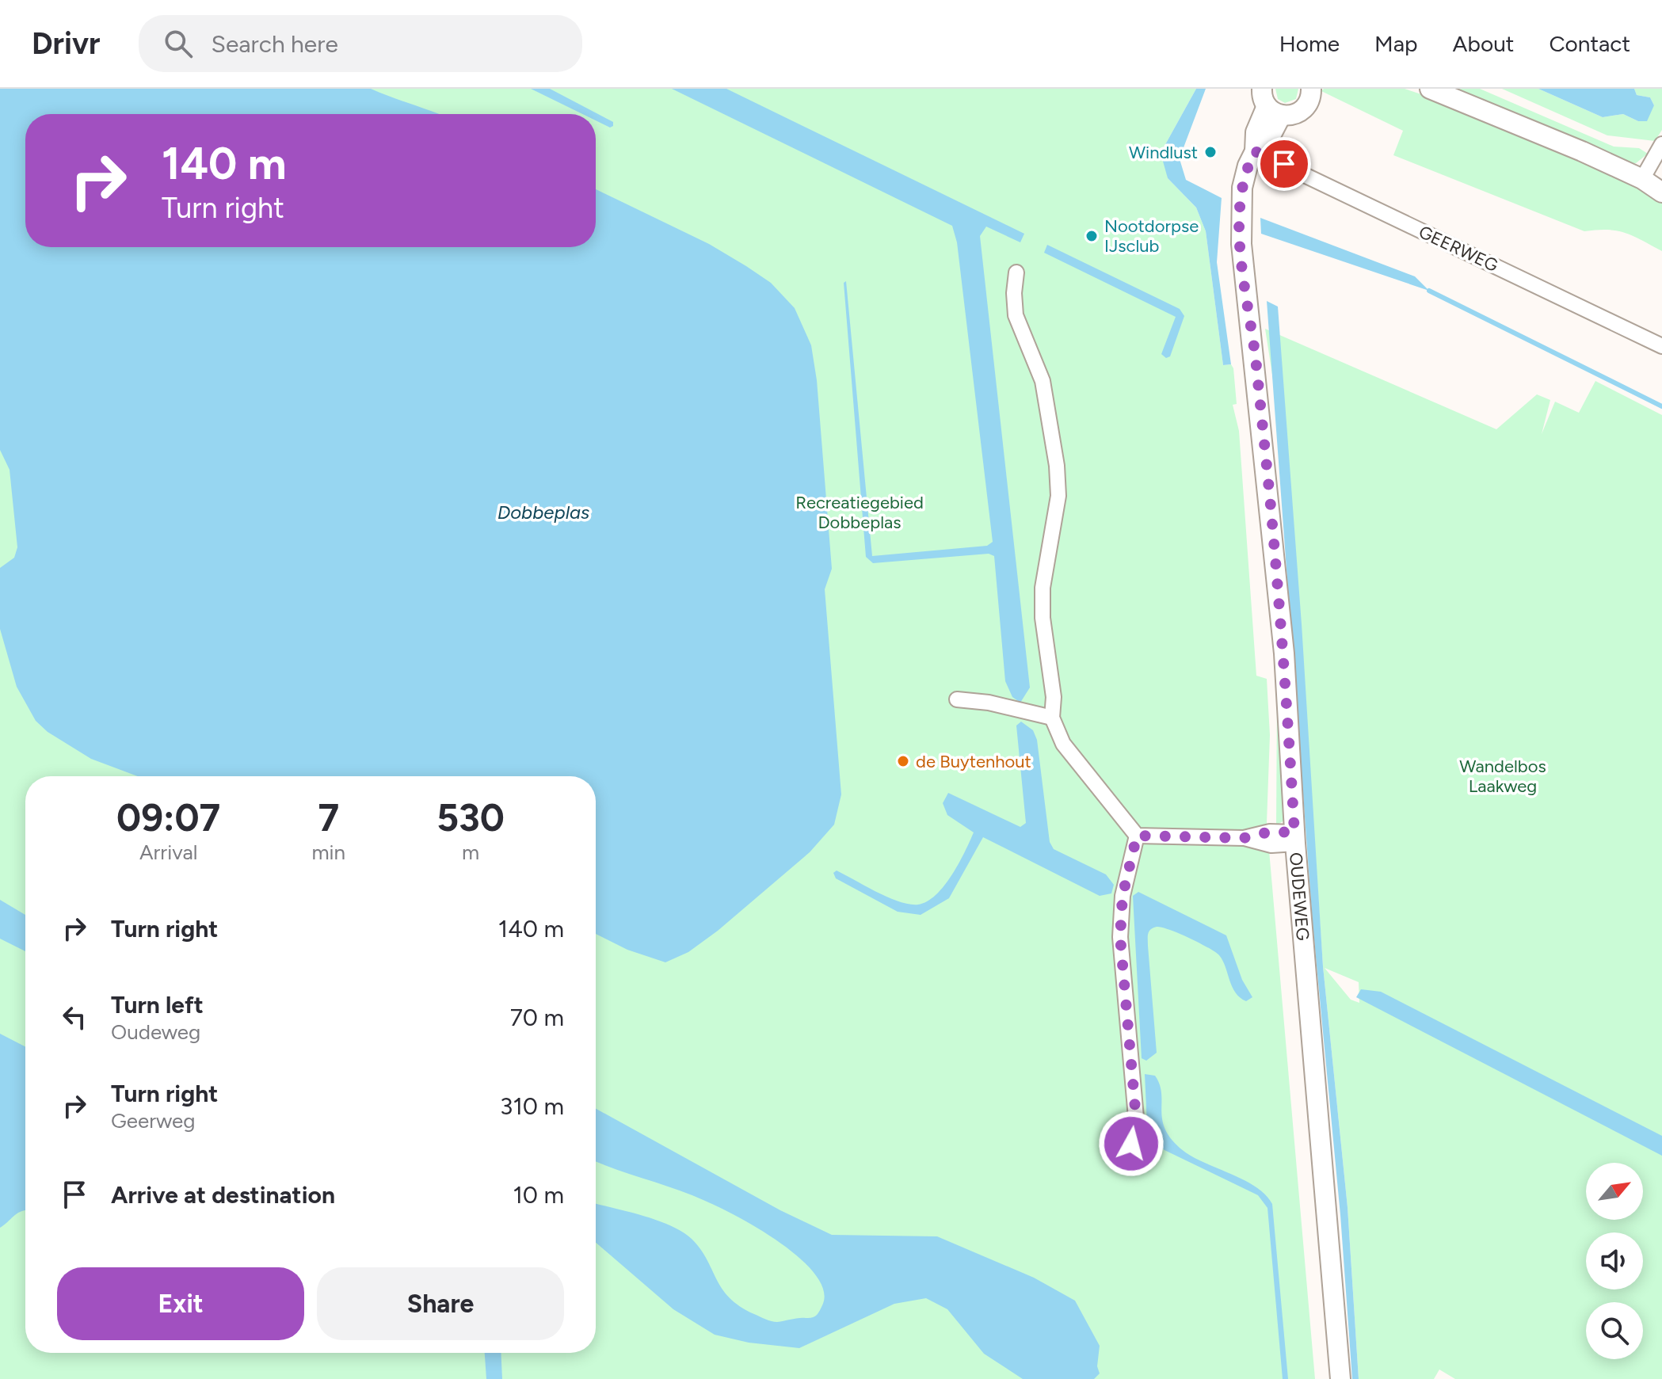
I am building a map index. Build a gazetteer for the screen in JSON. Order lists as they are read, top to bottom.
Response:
{
  "streets": {
    "main road": ["OUDEWEG"],
    "street": ["GEERWEG"]
  },
  "crossings": [
    ["GEERWEG", "OUDEWEG"]
  ],
  "water": ["Dobbeplas"],
  "parks": ["Recreatiegebied Dobbeplas", "Wandelbos Laakweg"],
  "places": ["Windlust", "Nootdorpse IJsclub", "de Buytenhout"],
  "north": "top right",
  "page": {
    "header": "Drivr",
    "search": "Search here",
    "nav": [
      "Home",
      "Map",
      "About",
      "Contact"
    ],
    "turn": ["140 m", "Turn right"],
    "eta": [
      "09:07",
      "Arrival",
      "7",
      "min",
      "530",
      "m"
    ],
    "list": [
      {
        "name": "Turn right",
        "value": "140 m"
      },
      {
        "name": "Turn left",
        "note": "Oudeweg",
        "value": "70 m"
      },
      {
        "name": "Turn right",
        "note": "Geerweg",
        "value": "310 m"
      },
      {
        "name": "Arrive at destination",
        "value": "10 m"
      }
    ],
    "buttons": ["Exit", "Share"]
  }
}
